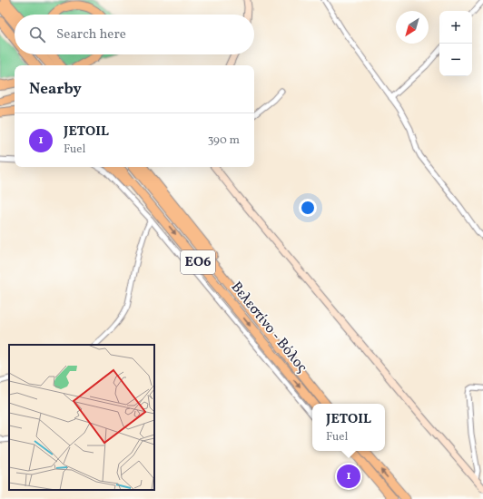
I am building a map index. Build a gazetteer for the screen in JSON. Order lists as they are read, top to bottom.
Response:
{
  "streets": {
    "highway": ["ΕΟ6", "Βελεστίνο - Βόλος"]
  },
  "north": "bottom left",
  "page": {
    "map_buttons": ["+", "−"],
    "search": "Search here",
    "heading": "Nearby",
    "list": [
      {
        "mark": "1",
        "name": "JETOIL",
        "note": "Fuel",
        "value": "390 m"
      }
    ],
    "popup": ["JETOIL", "Fuel"],
    "pins": "1"
  }
}
